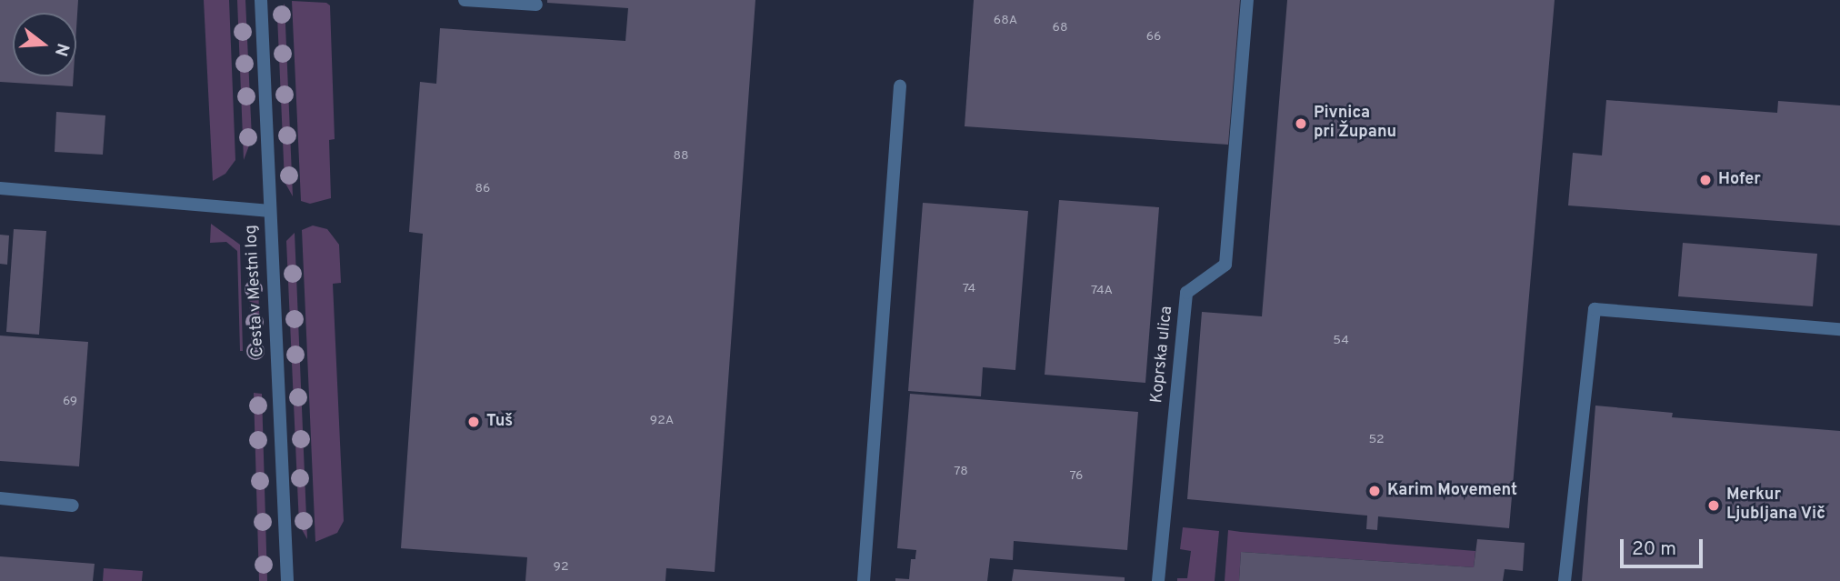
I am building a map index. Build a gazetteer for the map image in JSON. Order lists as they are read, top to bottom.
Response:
{
  "streets": {
    "street": ["Cesta v Mestni log", "Koprska ulica"]
  },
  "places": [
    "Pivnica pri Županu",
    "Hofer",
    "Tuš",
    "Karim Movement",
    "Merkur Ljubljana Vič"
  ],
  "house_numbers": [
    "68A",
    "68",
    "66",
    "88",
    "86",
    "74",
    "74A",
    "54",
    "69",
    "92A",
    "52",
    "78",
    "76",
    "92"
  ],
  "scale_bar": "20 m",
  "north": "right"
}
